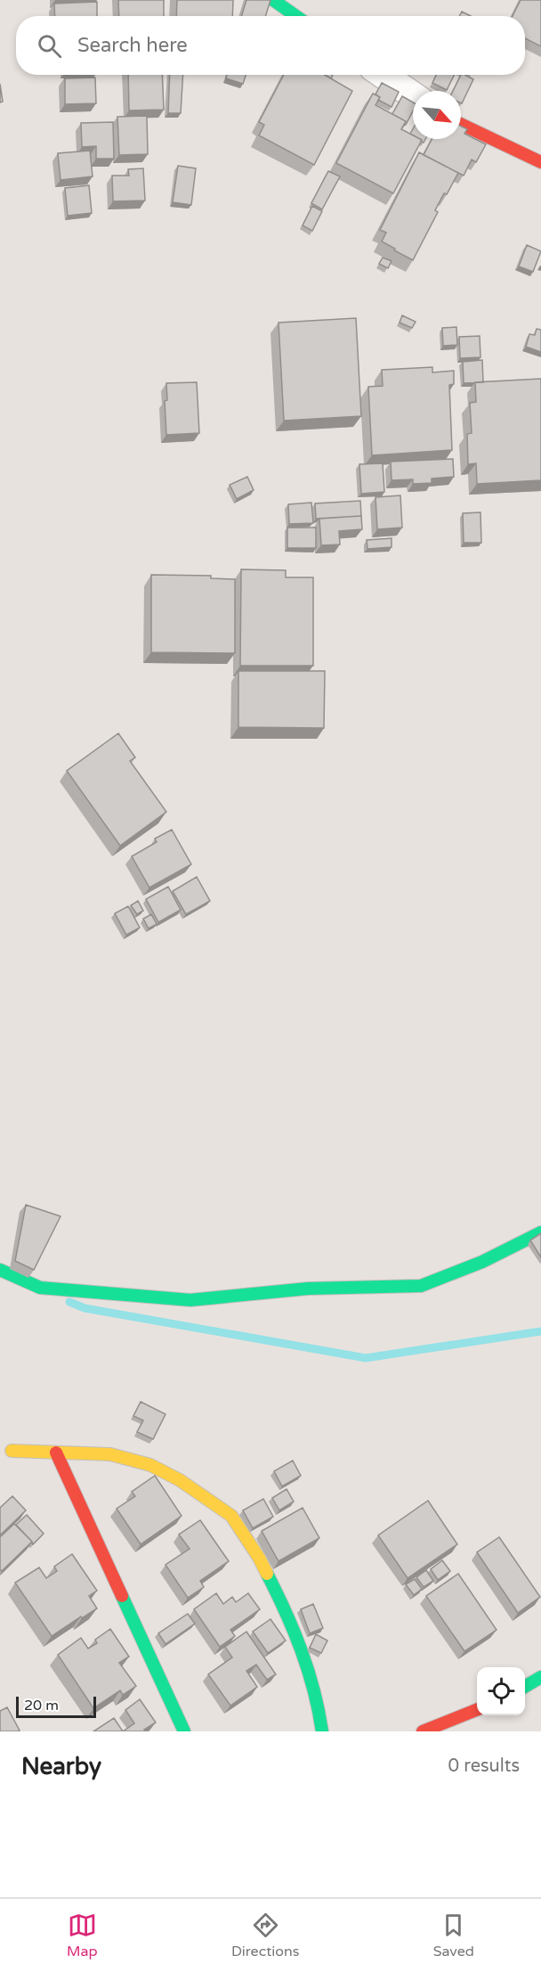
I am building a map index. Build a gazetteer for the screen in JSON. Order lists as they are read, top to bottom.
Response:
{
  "scale_bar": "20 m",
  "north": "bottom right",
  "page": {
    "search": "Search here",
    "scale": "20 m",
    "heading": ["Nearby", "0 results"],
    "nav": ["Map", "Directions", "Saved"]
  }
}
